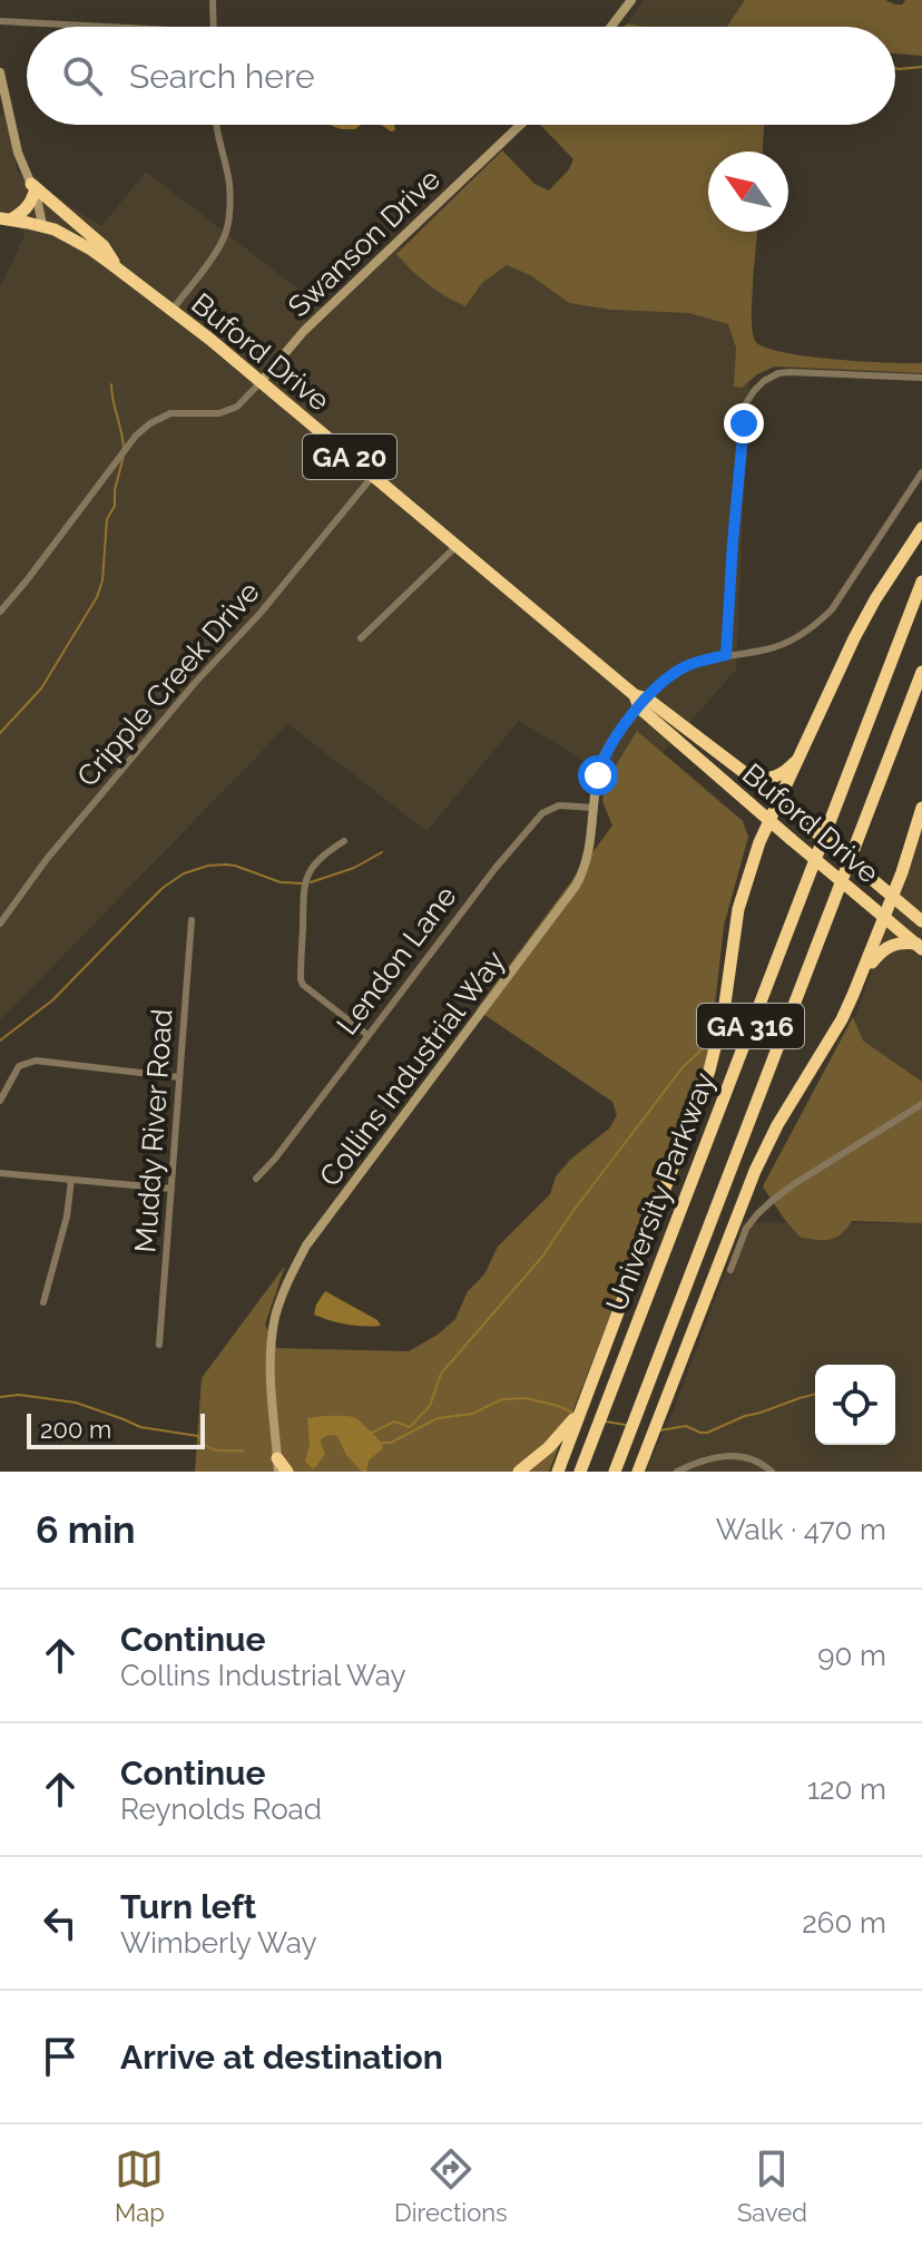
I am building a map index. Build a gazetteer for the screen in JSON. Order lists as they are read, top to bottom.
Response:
{
  "streets": {
    "highway": [
      "Buford Drive",
      "GA 20",
      "GA 316",
      "University Parkway"
    ],
    "street": [
      "Swanson Drive",
      "Cripple Creek Drive",
      "Lendon Lane",
      "Collins Industrial Way",
      "Muddy River Road"
    ]
  },
  "crossings": [
    ["Swanson Drive", "Buford Drive"],
    ["Buford Drive", "Cripple Creek Drive"],
    ["Buford Drive", "Collins Industrial Way"],
    ["Lendon Lane", "Collins Industrial Way"]
  ],
  "scale_bar": "200 m",
  "north": "top left",
  "page": {
    "search": "Search here",
    "scale": "200 m",
    "heading": ["6 min", "Walk · 470 m"],
    "list": [
      ["Continue", "Collins Industrial Way", "90 m"],
      ["Continue", "Reynolds Road", "120 m"],
      ["Turn left", "Wimberly Way", "260 m"],
      "Arrive at destination"
    ],
    "nav": ["Map", "Directions", "Saved"]
  }
}
